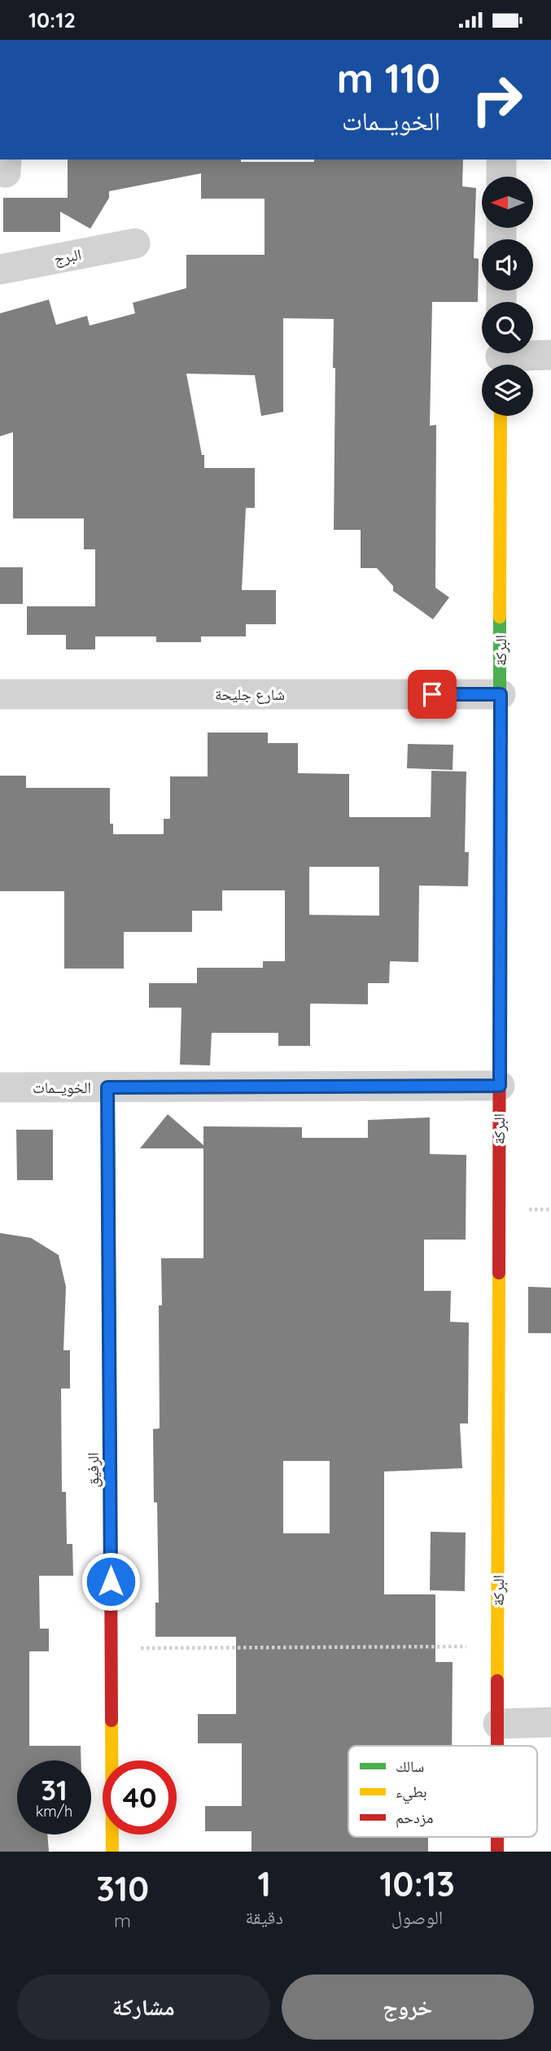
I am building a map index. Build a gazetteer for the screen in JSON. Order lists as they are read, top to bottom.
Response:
{
  "streets": {
    "street": [
      "البرج",
      "البركة",
      "شارع جليحة",
      "الخويــمات",
      "الرفيق"
    ]
  },
  "crossings": [
    ["البركة", "شارع جليحة"],
    ["البركة", "الخويــمات"],
    ["الخويــمات", "الرفيق"]
  ],
  "legend": ["سالك", "بطيء", "مزدحم"],
  "north": "left",
  "page": {
    "status": "10:12",
    "turn": ["110 m", "الخويــمات"],
    "speed": "31 km/h",
    "limit": "40",
    "eta": [
      "10:13",
      "الوصول",
      "1",
      "دقيقة",
      "310",
      "m"
    ],
    "buttons": ["خروج", "مشاركة"]
  }
}
